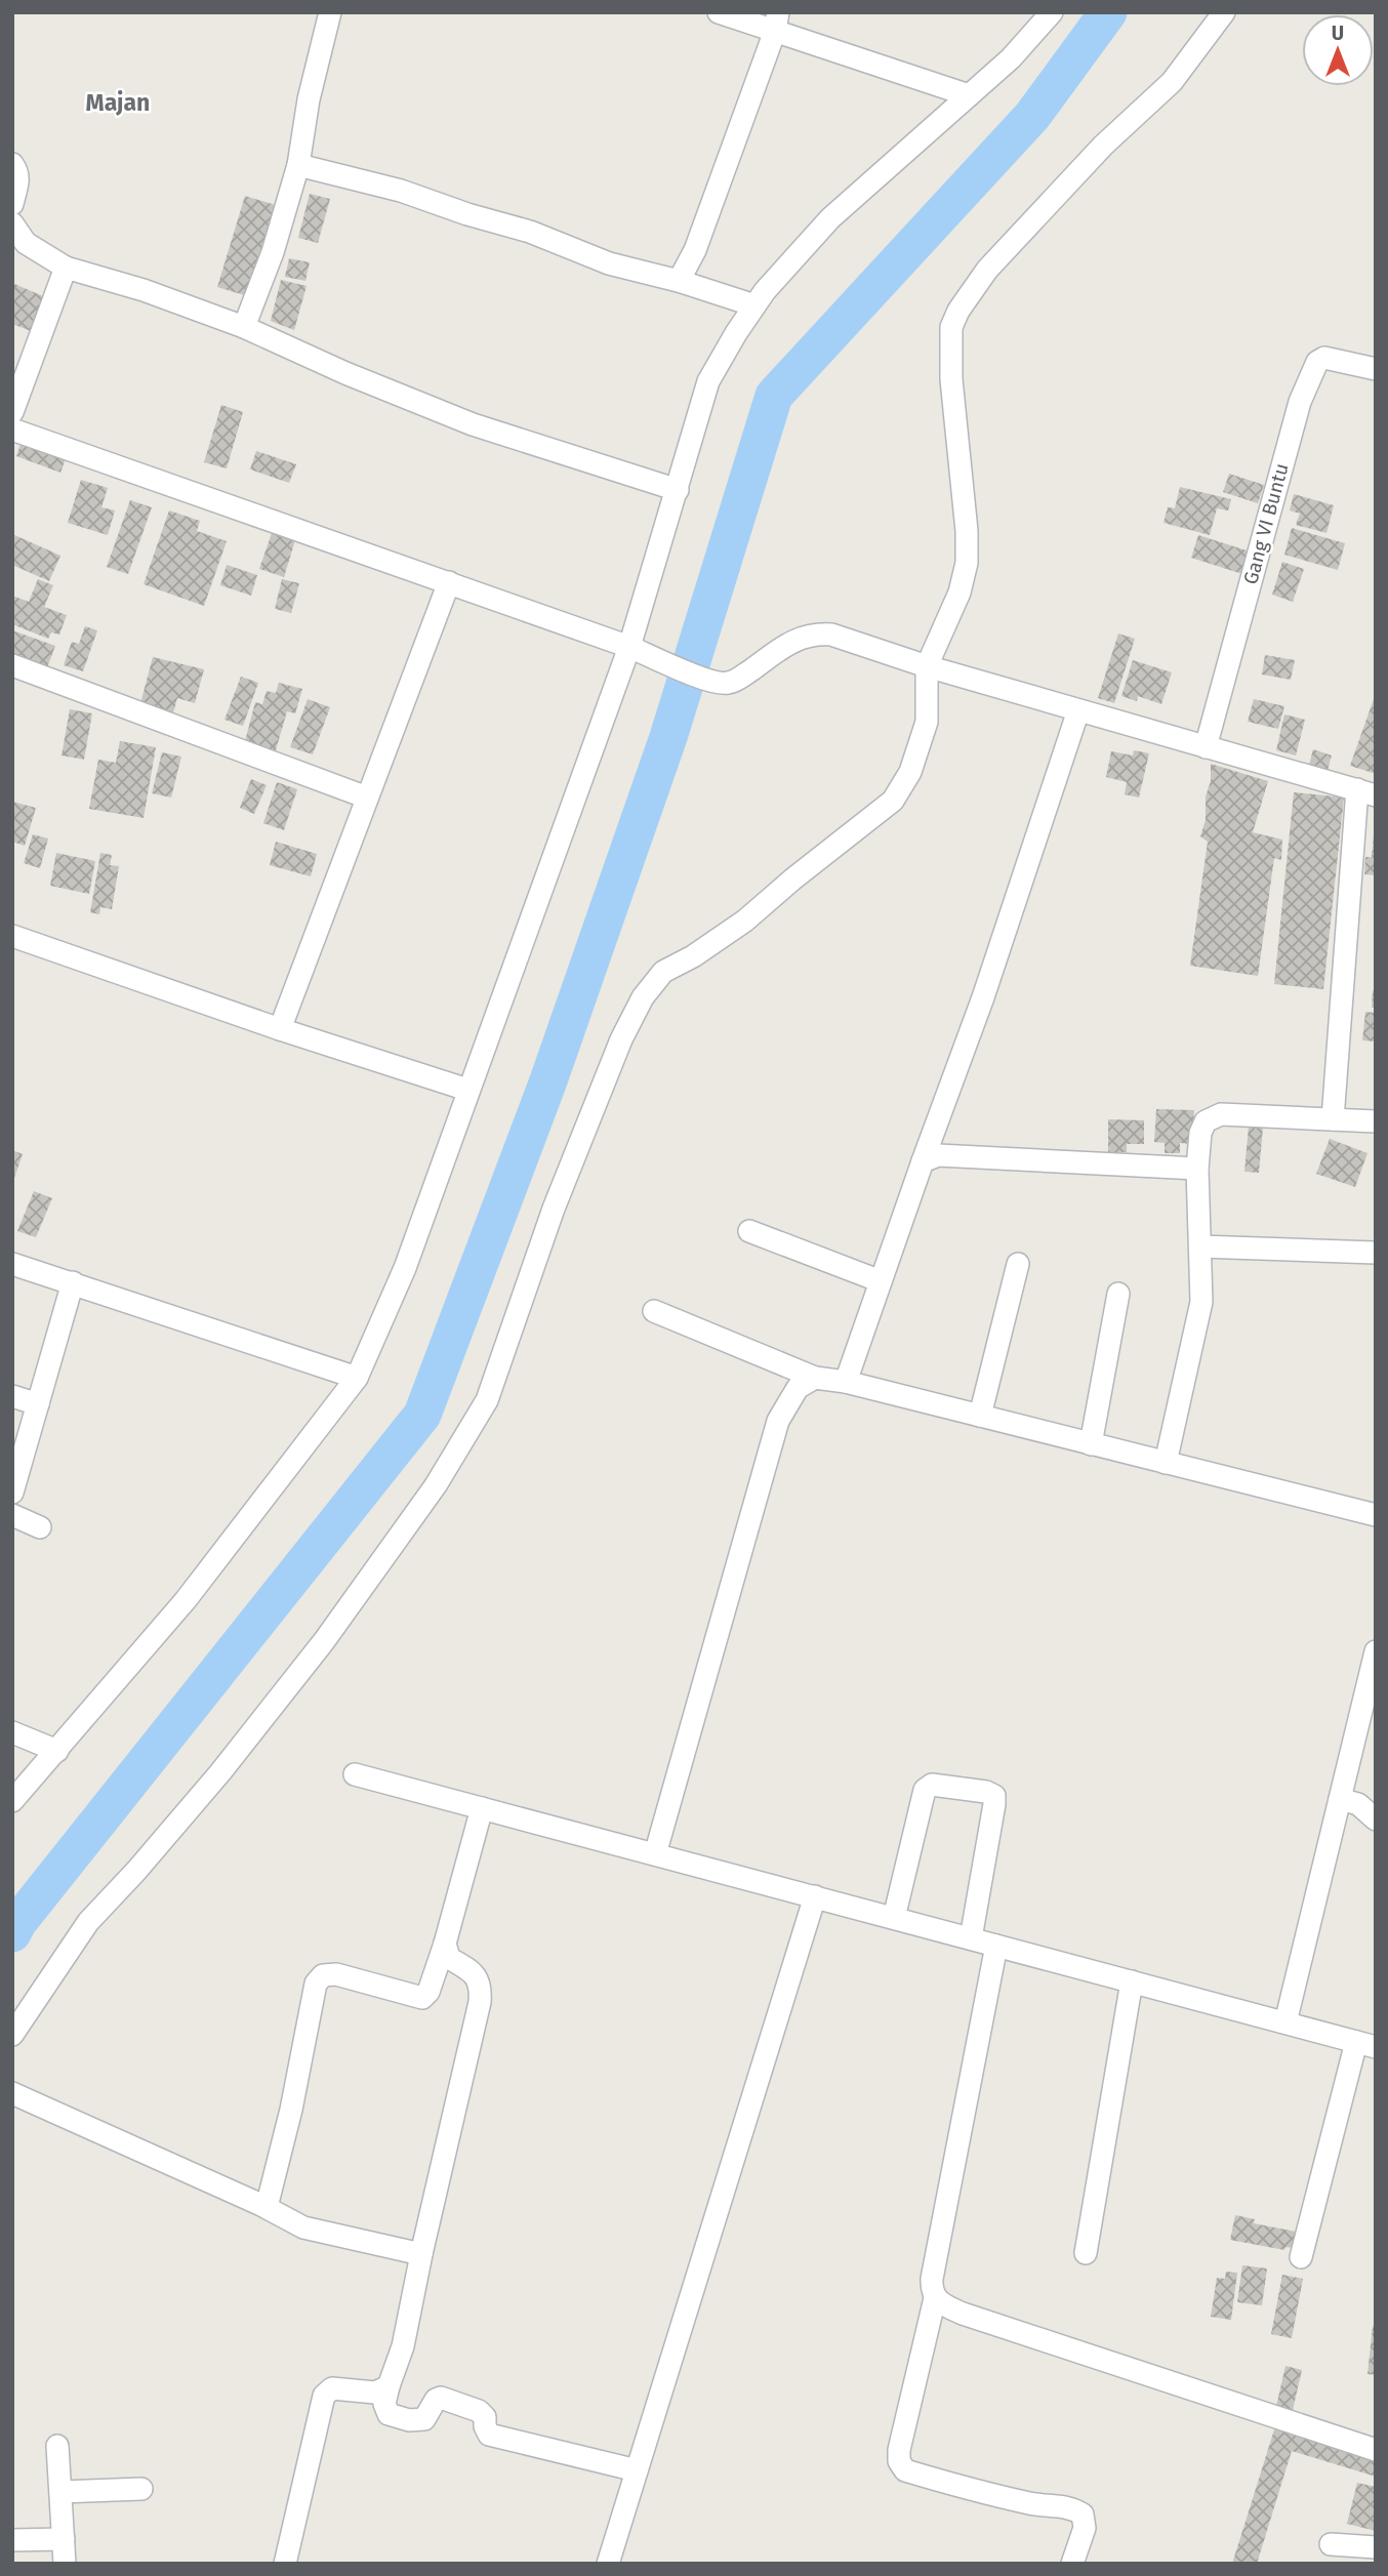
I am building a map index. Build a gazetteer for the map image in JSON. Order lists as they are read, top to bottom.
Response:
{
  "streets": {
    "street": ["Gang VI Buntu"]
  },
  "districts": ["Majan"],
  "north": "top"
}
